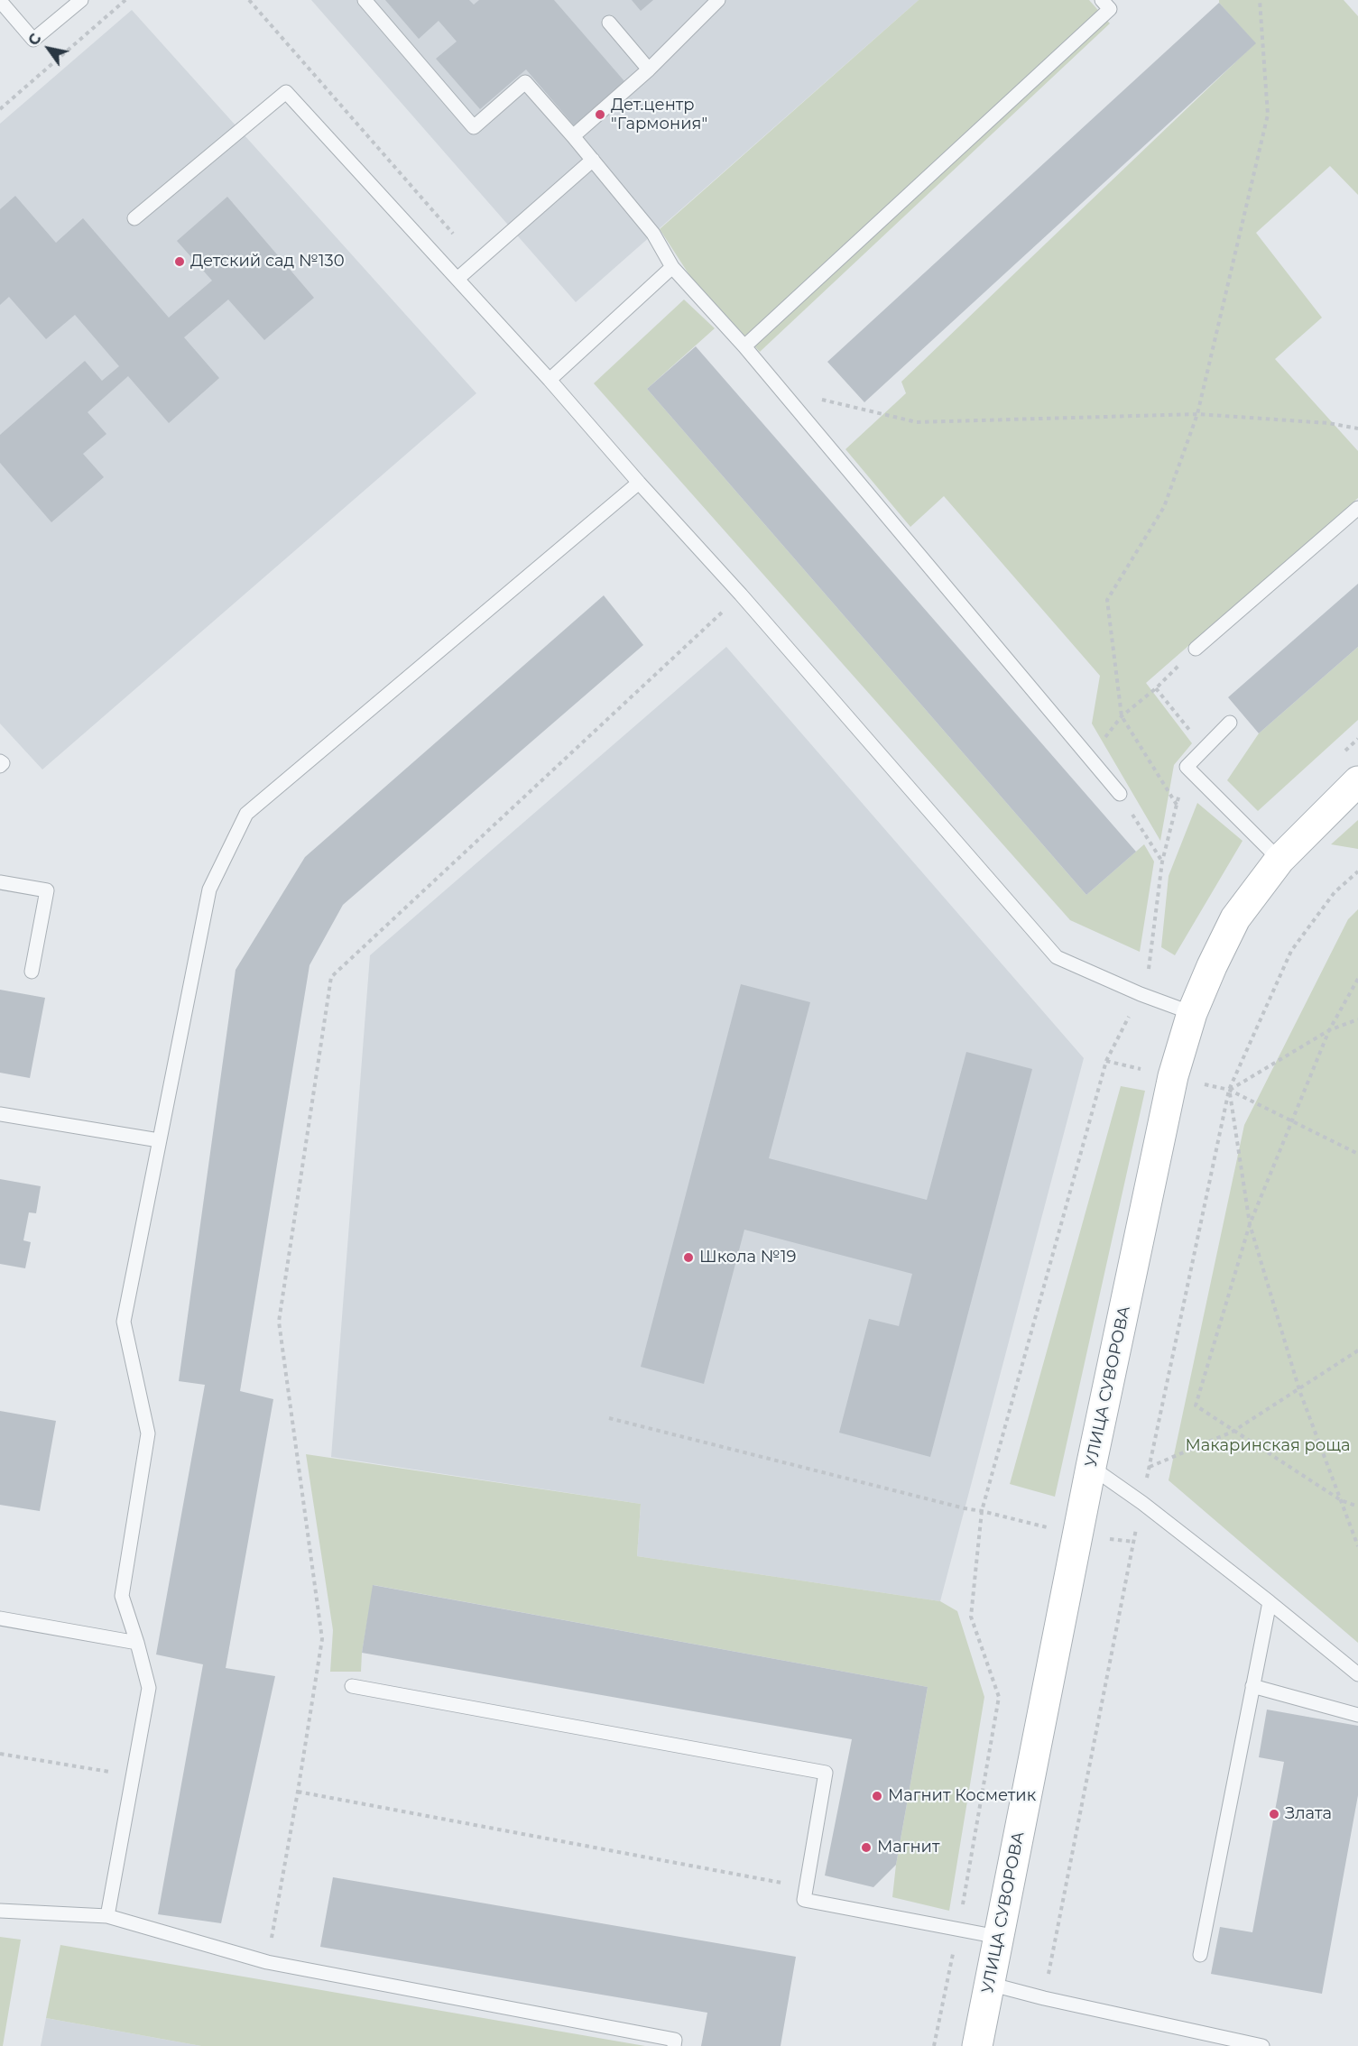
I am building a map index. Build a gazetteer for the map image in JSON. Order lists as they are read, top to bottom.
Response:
{
  "streets": {
    "main road": ["УЛИЦА СУВОРОВА"]
  },
  "parks": ["Макаринская роща"],
  "places": [
    "Дет.центр \"Гармония\"",
    "Детский сад №130",
    "Школа №19",
    "Магнит Косметик",
    "Злата",
    "Магнит"
  ],
  "north": "top left"
}
